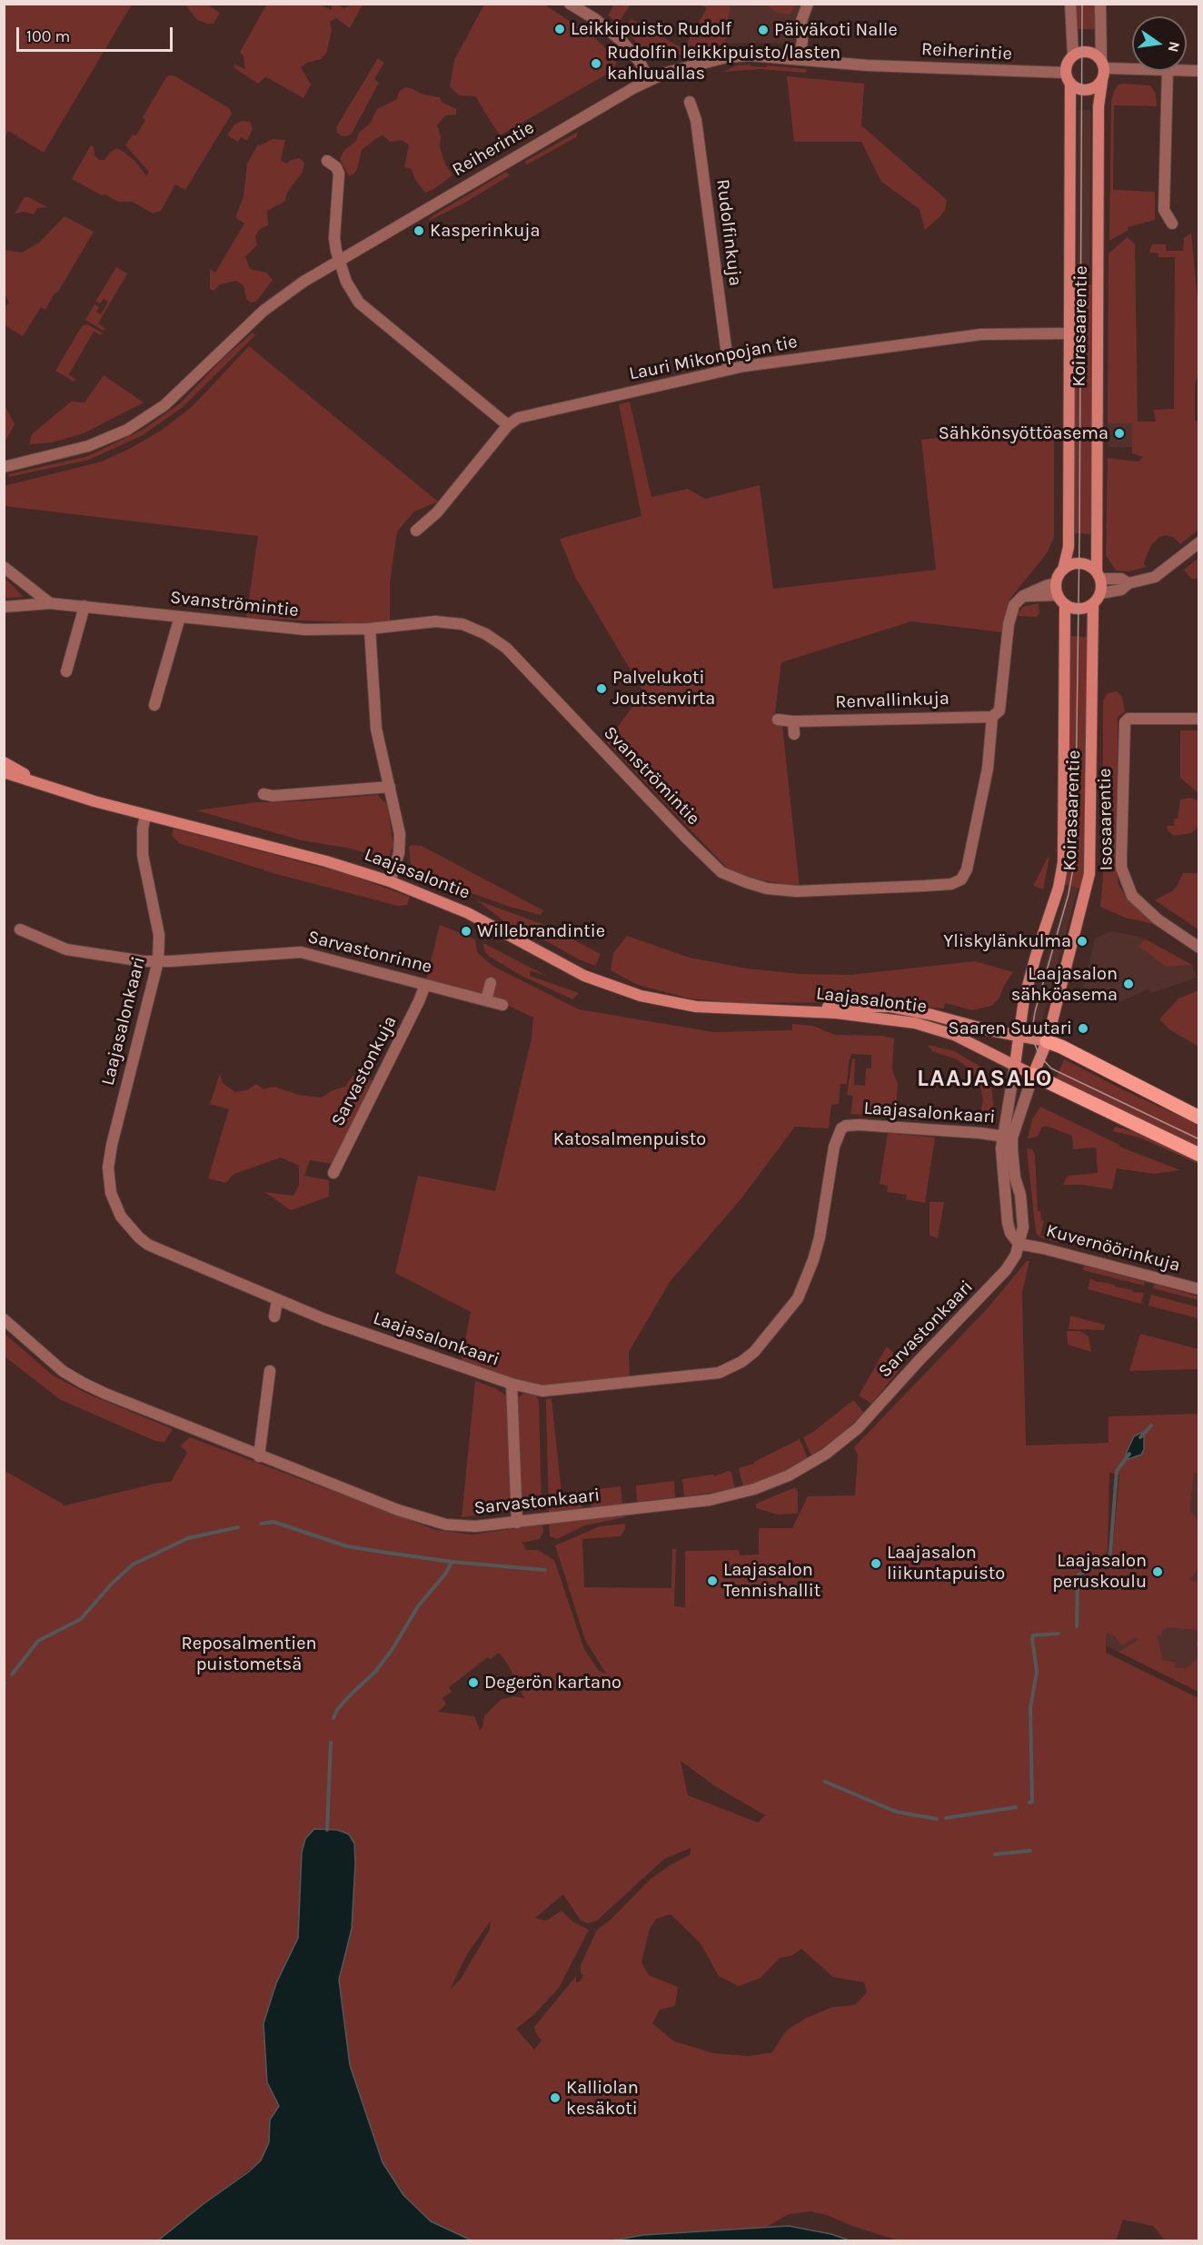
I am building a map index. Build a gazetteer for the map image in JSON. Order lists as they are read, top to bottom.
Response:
{
  "streets": {
    "main road": ["Koirasaarentie", "Laajasalontie"],
    "street": [
      "Reiherintie",
      "Rudolfinkuja",
      "Lauri Mikonpojan tie",
      "Svanströmintie",
      "Renvallinkuja",
      "Isosaarentie",
      "Sarvastonrinne",
      "Laajasalonkaari",
      "Sarvastonkuja",
      "Kuvernöörinkuja",
      "Sarvastonkaari"
    ]
  },
  "crossings": [
    ["Reiherintie", "Koirasaarentie"],
    ["Rudolfinkuja", "Lauri Mikonpojan tie"],
    ["Koirasaarentie", "Lauri Mikonpojan tie"],
    ["Koirasaarentie", "Svanströmintie"],
    ["Koirasaarentie", "Laajasalontie"],
    ["Koirasaarentie", "Sarvastonkaari"],
    ["Svanströmintie", "Renvallinkuja"],
    ["Laajasalontie", "Laajasalonkaari"],
    ["Laajasalontie", "Sarvastonkaari"],
    ["Sarvastonrinne", "Laajasalonkaari"],
    ["Sarvastonrinne", "Sarvastonkuja"],
    ["Laajasalonkaari", "Sarvastonkaari"],
    ["Kuvernöörinkuja", "Sarvastonkaari"]
  ],
  "districts": ["LAAJASALO"],
  "parks": ["Katosalmenpuisto", "Reposalmentien puistometsä"],
  "places": [
    "Leikkipuisto Rudolf",
    "Päiväkoti Nalle",
    "Rudolfin leikkipuisto/lasten kahluuallas",
    "Kasperinkuja",
    "Sähkönsyöttöasema",
    "Palvelukoti Joutsenvirta",
    "Willebrandintie",
    "Yliskylänkulma",
    "Laajasalon sähköasema",
    "Saaren Suutari",
    "Laajasalon liikuntapuisto",
    "Laajasalon peruskoulu",
    "Laajasalon Tennishallit",
    "Degerön kartano",
    "Kalliolan kesäkoti"
  ],
  "scale_bar": "100 m",
  "north": "right"
}
